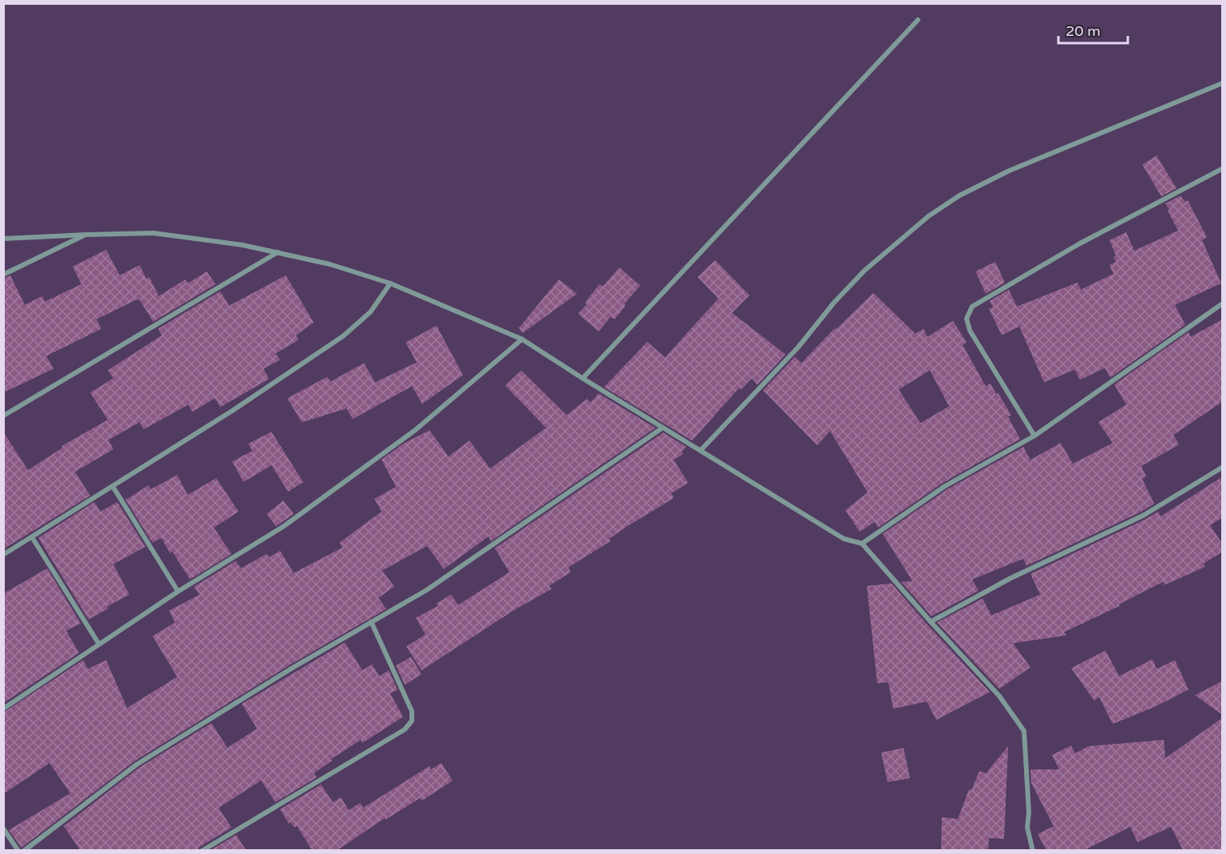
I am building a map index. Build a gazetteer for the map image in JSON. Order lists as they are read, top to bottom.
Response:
{
  "scale_bar": "20 m"
}
